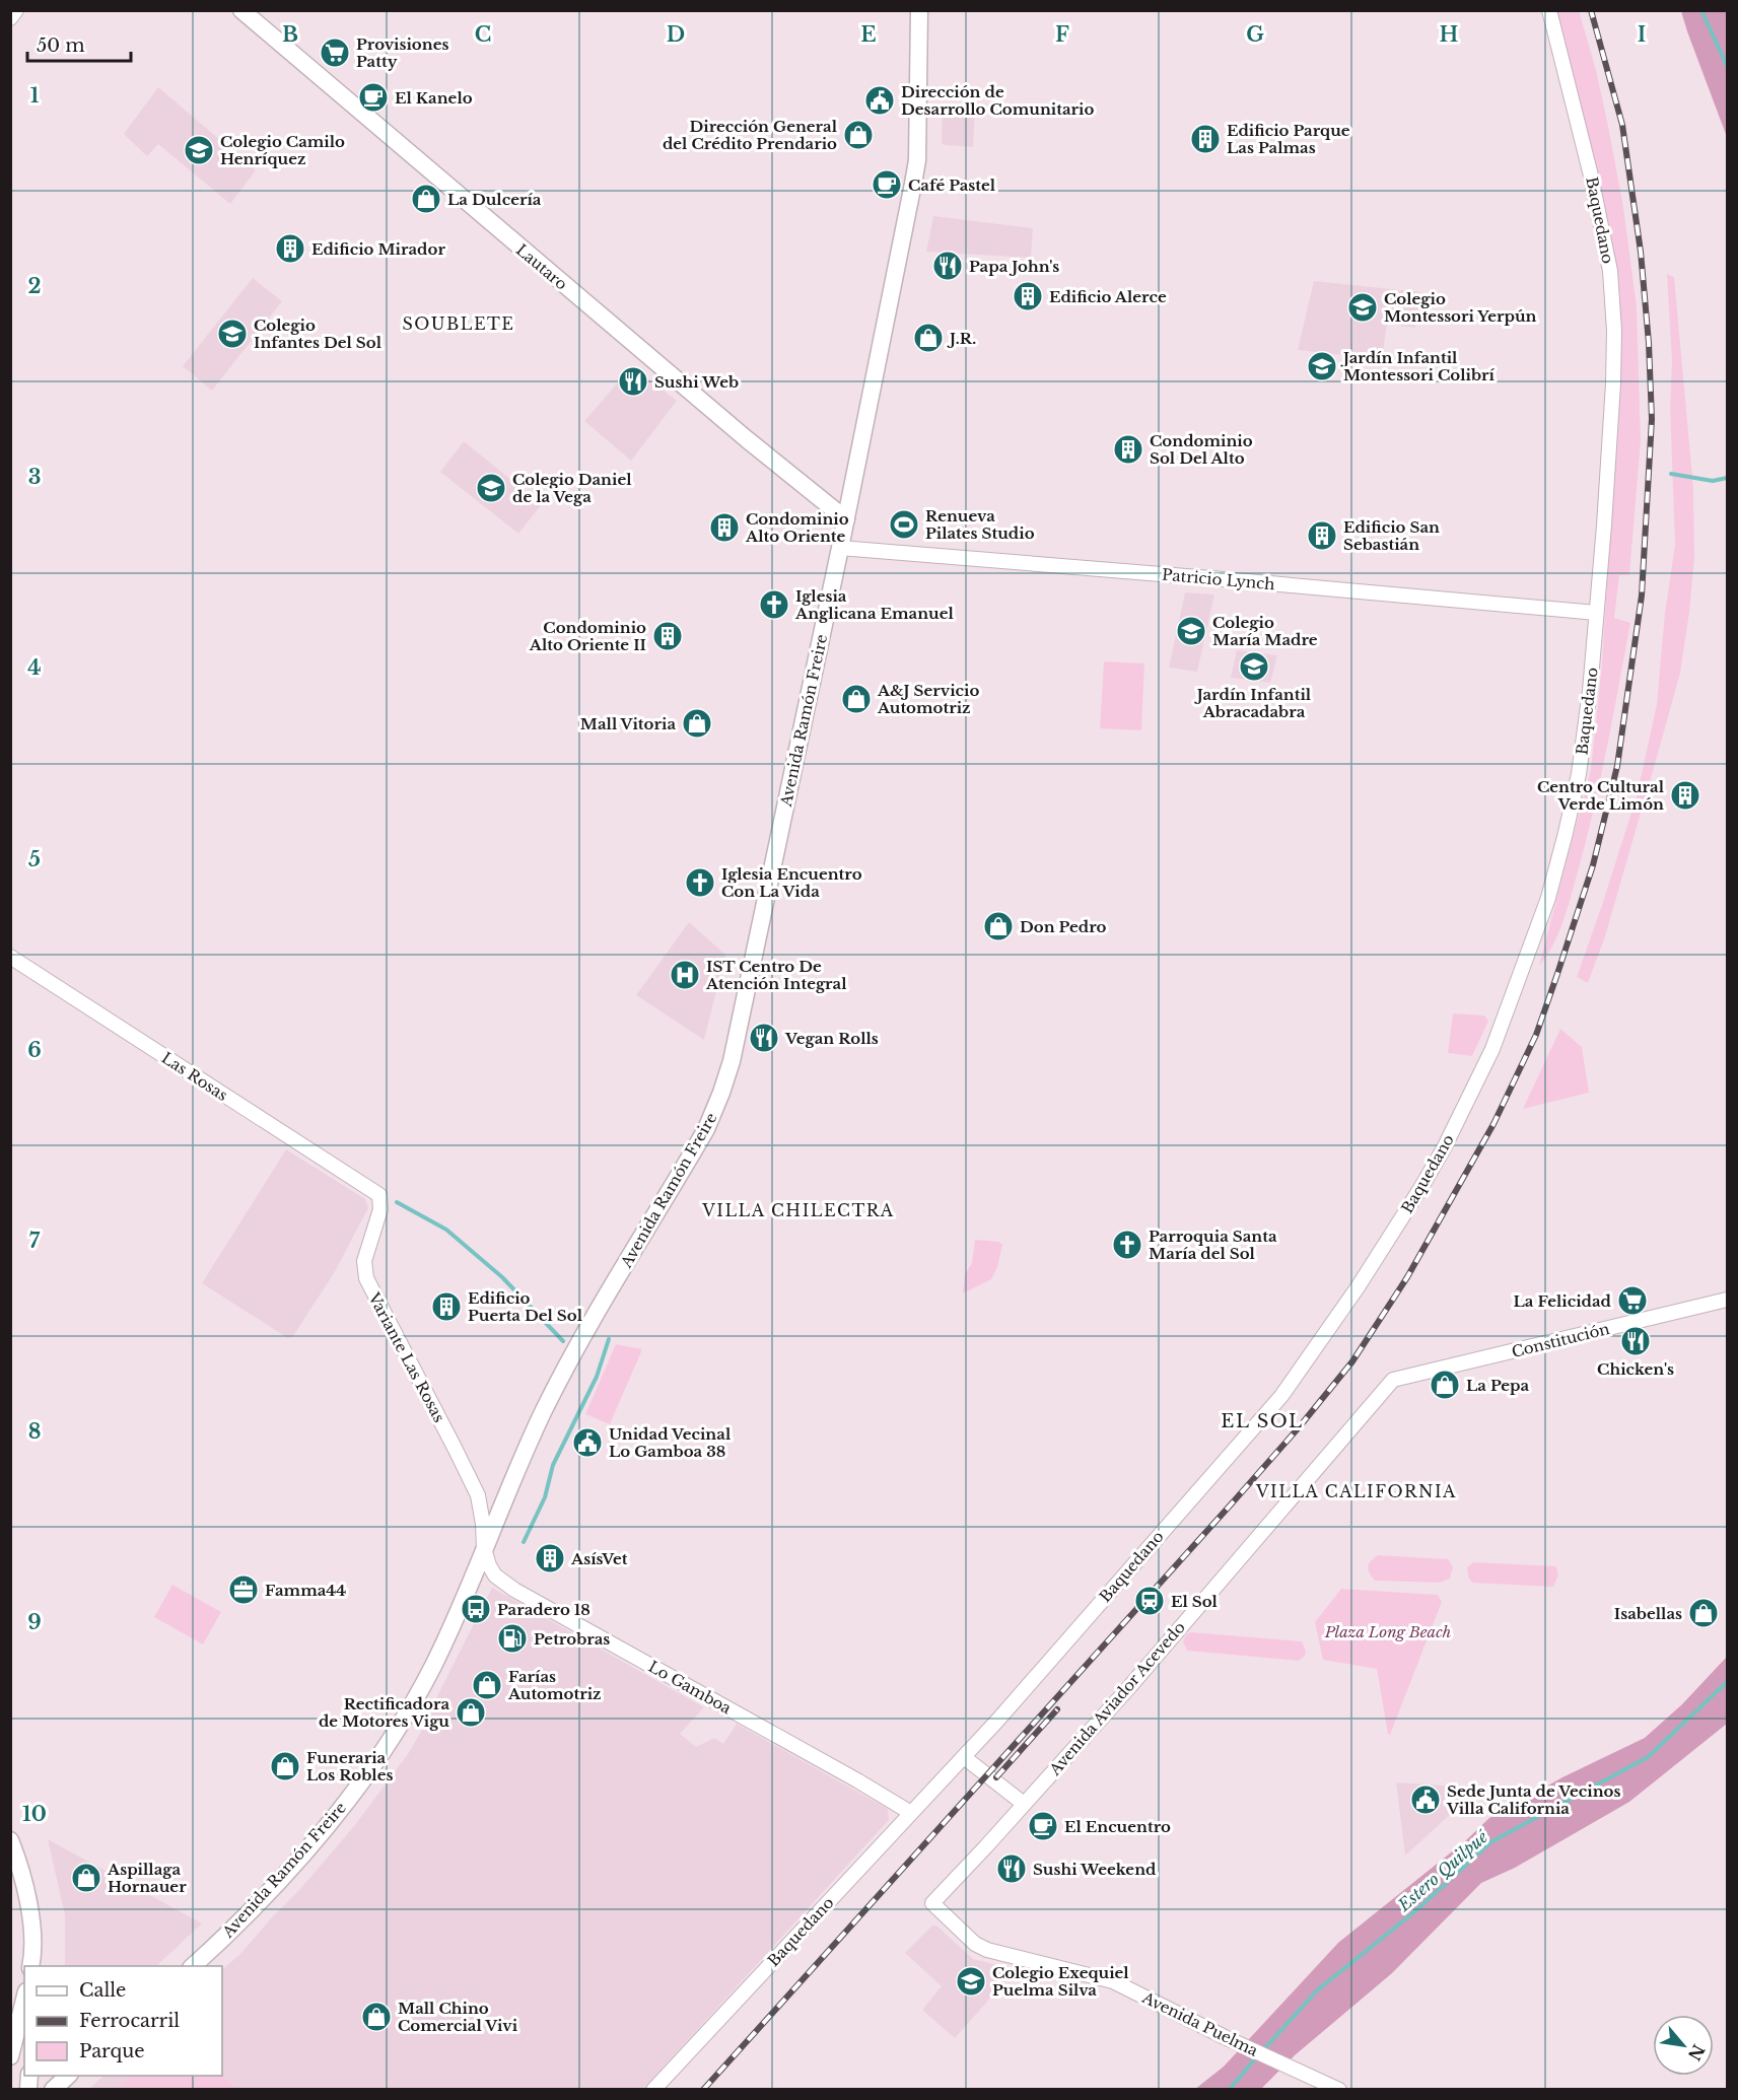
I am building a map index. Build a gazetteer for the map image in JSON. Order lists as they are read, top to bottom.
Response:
{
  "streets": {
    "main road": ["Lautaro", "Avenida Ramón Freire"],
    "street": [
      "Baquedano",
      "Patricio Lynch",
      "Las Rosas",
      "Constitución",
      "Variante Las Rosas",
      "Lo Gamboa",
      "Avenida Aviador Acevedo",
      "Avenida Puelma"
    ]
  },
  "crossings": [
    ["Baquedano", "Patricio Lynch"],
    ["Baquedano", "Lo Gamboa"],
    ["Lautaro", "Avenida Ramón Freire"],
    ["Patricio Lynch", "Avenida Ramón Freire"],
    ["Avenida Ramón Freire", "Variante Las Rosas"],
    ["Avenida Ramón Freire", "Lo Gamboa"],
    ["Las Rosas", "Variante Las Rosas"],
    ["Constitución", "Avenida Aviador Acevedo"],
    ["Variante Las Rosas", "Lo Gamboa"],
    ["Avenida Aviador Acevedo", "Avenida Puelma"]
  ],
  "districts": [
    "SOUBLETE",
    "VILLA CHILECTRA",
    "EL SOL",
    "VILLA CALIFORNIA"
  ],
  "water": ["Estero Quilpué"],
  "parks": ["Plaza Long Beach"],
  "places": {
    "supermarket": ["Provisiones Patty", "La Felicidad"],
    "cafe": ["El Kanelo", "Café Pastel", "El Encuentro"],
    "public building": ["Dirección de Desarrollo Comunitario", "Unidad Vecinal Lo Gamboa 38", "Sede Junta de Vecinos Villa California"],
    "shop": [
      "Dirección General del Crédito Prendario",
      "La Dulcería",
      "J.R.",
      "A&J Servicio Automotriz",
      "Mall Vitoria",
      "Don Pedro",
      "La Pepa",
      "Isabellas",
      "Farías Automotriz",
      "Rectificadora de Motores Vigu",
      "Funeraria Los Robles",
      "Aspillaga Hornauer",
      "Mall Chino Comercial Vivi"
    ],
    "building": [
      "Edificio Parque Las Palmas",
      "Edificio Mirador",
      "Edificio Alerce",
      "Condominio Sol Del Alto",
      "Condominio Alto Oriente",
      "Edificio San Sebastián",
      "Condominio Alto Oriente II",
      "Centro Cultural Verde Limón",
      "Edificio Puerta Del Sol",
      "AsísVet"
    ],
    "school or university": [
      "Colegio Camilo Henríquez",
      "Colegio Montessori Yerpún",
      "Colegio Infantes Del Sol",
      "Jardín Infantil Montessori Colibrí",
      "Colegio Daniel de la Vega",
      "Colegio María Madre",
      "Jardín Infantil Abracadabra",
      "Colegio Exequiel Puelma Silva"
    ],
    "restaurant": [
      "Papa John's",
      "Sushi Web",
      "Vegan Rolls",
      "Chicken's",
      "Sushi Weekend"
    ],
    "sports": ["Renueva Pilates Studio"],
    "church": ["Iglesia Anglicana Emanuel", "Iglesia Encuentro Con La Vida", "Parroquia Santa María del Sol"],
    "hospital": ["IST Centro De Atención Integral"],
    "office": ["Famma44"],
    "station": ["El Sol"],
    "bus stop": ["Paradero 18"],
    "fuel station": ["Petrobras"]
  },
  "legend": ["Calle", "Ferrocarril", "Parque"],
  "scale_bar": "50 m",
  "north": "bottom right",
  "grid": {
    "columns": [
      "B",
      "C",
      "D",
      "E",
      "F",
      "G",
      "H",
      "I"
    ],
    "rows": [
      "1",
      "2",
      "3",
      "4",
      "5",
      "6",
      "7",
      "8",
      "9",
      "10"
    ]
  }
}
